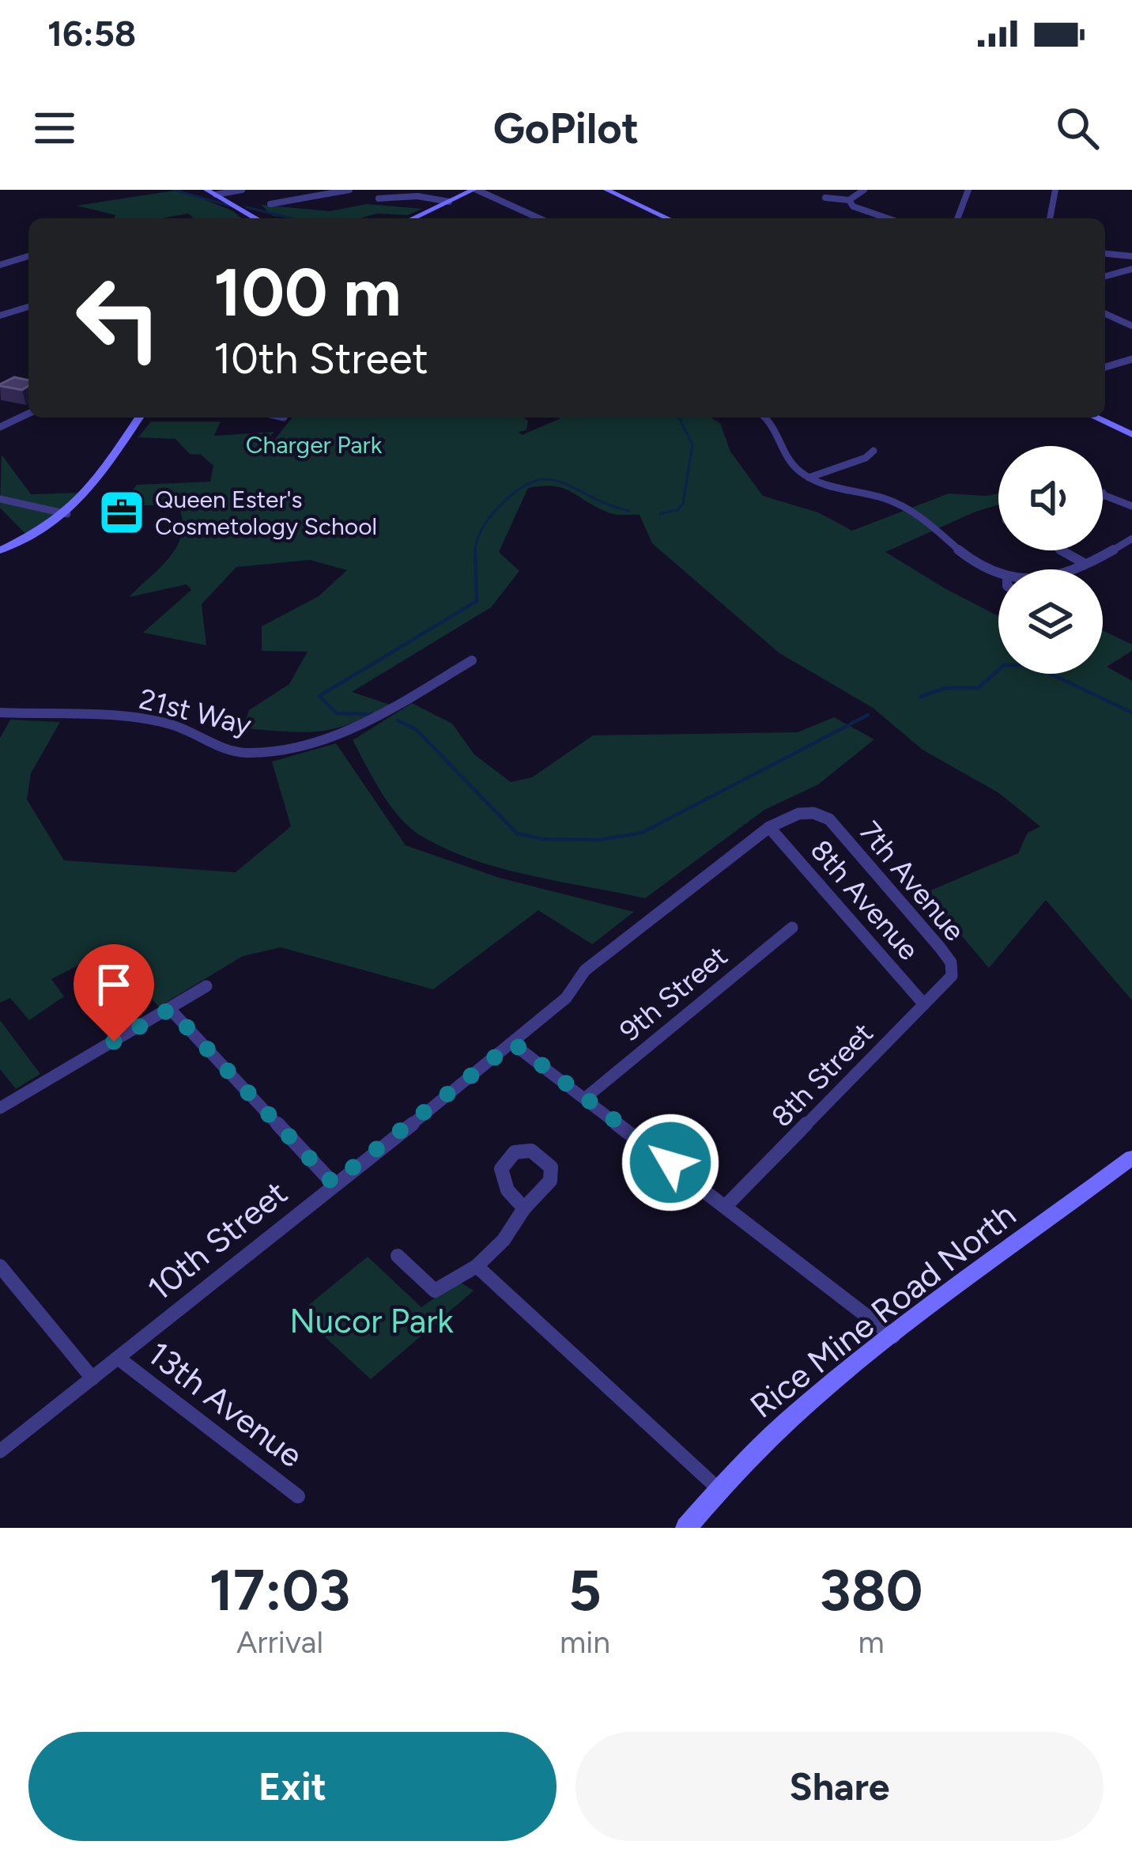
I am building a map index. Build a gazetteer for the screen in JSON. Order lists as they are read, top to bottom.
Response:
{
  "streets": {
    "main road": ["Rice Mine Road North"],
    "street": [
      "21st Way",
      "7th Avenue",
      "8th Avenue",
      "9th Street",
      "8th Street",
      "10th Street",
      "13th Avenue"
    ]
  },
  "crossings": [
    ["7th Avenue", "8th Street"],
    ["7th Avenue", "10th Street"],
    ["8th Avenue", "8th Street"],
    ["8th Avenue", "10th Street"],
    ["10th Street", "13th Avenue"]
  ],
  "parks": ["Charger Park", "Nucor Park"],
  "places": {
    "office": ["Queen Ester's Cosmetology School"]
  },
  "page": {
    "status": "16:58",
    "header": "GoPilot",
    "turn": ["100 m", "10th Street"],
    "eta": [
      "17:03",
      "Arrival",
      "5",
      "min",
      "380",
      "m"
    ],
    "buttons": ["Exit", "Share"]
  }
}
